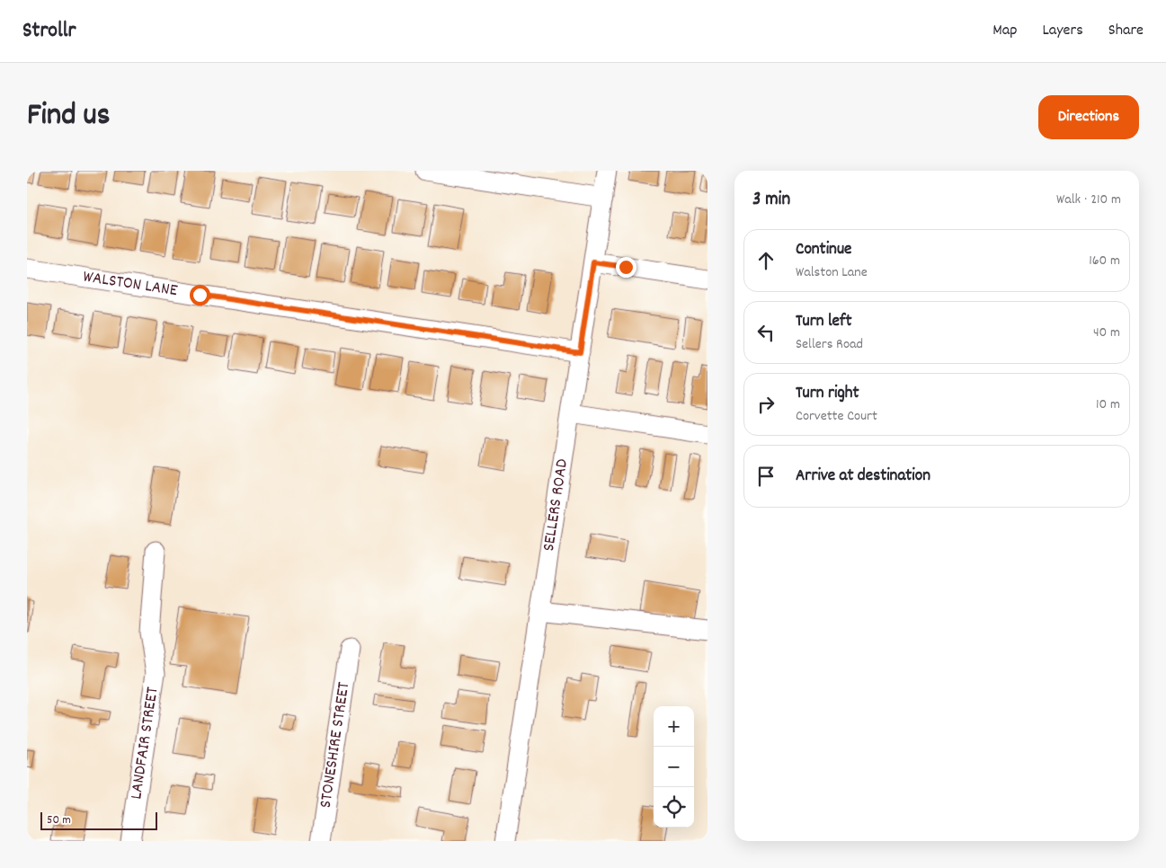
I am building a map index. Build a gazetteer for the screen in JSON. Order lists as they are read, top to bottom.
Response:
{
  "streets": {
    "street": [
      "WALSTON LANE",
      "SELLERS ROAD",
      "LANDFAIR STREET",
      "STONESHIRE STREET"
    ]
  },
  "crossings": [
    ["WALSTON LANE", "SELLERS ROAD"]
  ],
  "scale_bar": "50 m",
  "page": {
    "header": "Strollr",
    "nav": ["Map", "Layers", "Share"],
    "title": "Find us",
    "buttons": "Directions",
    "heading": ["3 min", "Walk · 210 m"],
    "list": [
      ["Continue", "Walston Lane", "160 m"],
      ["Turn left", "Sellers Road", "40 m"],
      ["Turn right", "Corvette Court", "10 m"],
      "Arrive at destination"
    ],
    "map_buttons": ["+", "−"],
    "scale": "50 m"
  }
}
